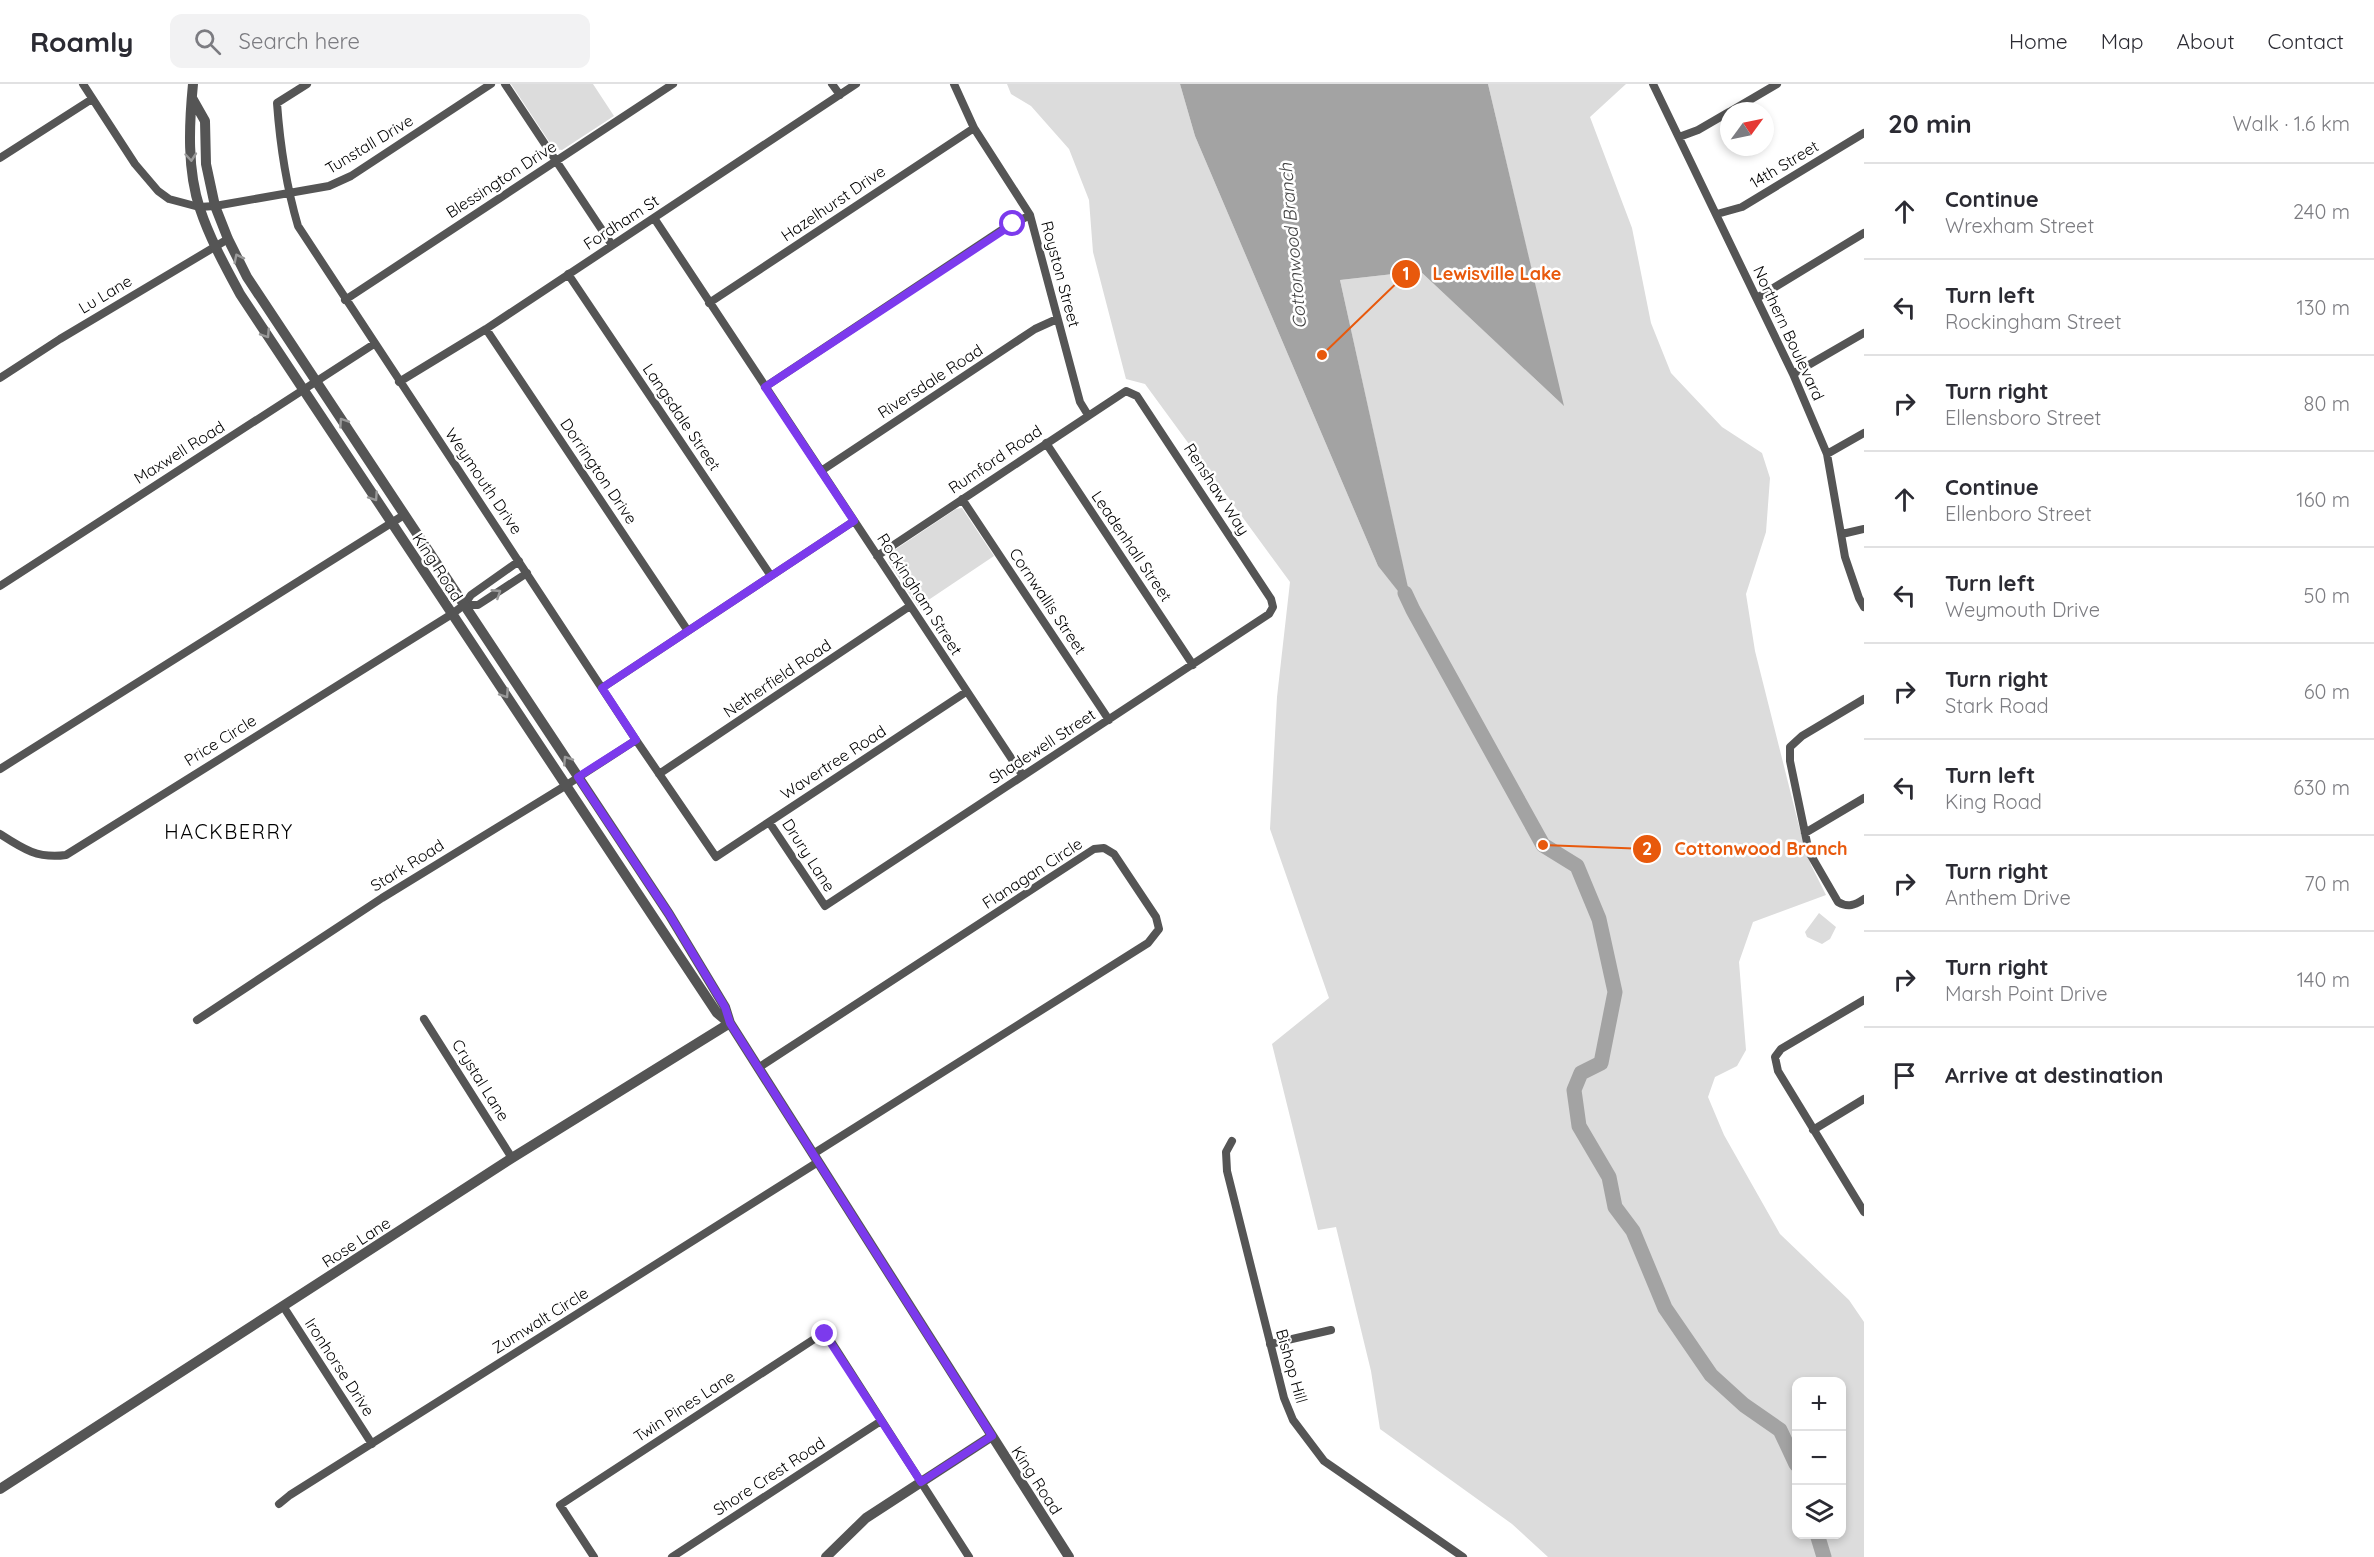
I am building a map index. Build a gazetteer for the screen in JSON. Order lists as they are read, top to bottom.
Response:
{
  "streets": {
    "street": [
      "Tunstall Drive",
      "14th Street",
      "Blessington Drive",
      "Hazelhurst Drive",
      "Fordham St",
      "Royston Street",
      "Lu Lane",
      "Northern Boulevard",
      "Riversdale Road",
      "Langsdale Street",
      "Maxwell Road",
      "Rumford Road",
      "Dorrington Drive",
      "Weymouth Drive",
      "Renshaw Way",
      "Leadenhall Street",
      "King Road",
      "Rockingham Street",
      "Cornwallis Street",
      "Netherfield Road",
      "Price Circle",
      "Shadewell Street",
      "Wavertree Road",
      "Drury Lane",
      "Stark Road",
      "Flanagan Circle",
      "Crystal Lane",
      "Rose Lane",
      "Zumwalt Circle",
      "Bishop Hill",
      "Ironhorse Drive",
      "Twin Pines Lane",
      "Shore Crest Road"
    ]
  },
  "crossings": [
    ["Tunstall Drive", "Weymouth Drive"],
    ["Tunstall Drive", "King Road"],
    ["14th Street", "Northern Boulevard"],
    ["Blessington Drive", "Weymouth Drive"],
    ["Hazelhurst Drive", "Royston Street"],
    ["Hazelhurst Drive", "Rockingham Street"],
    ["Fordham St", "Langsdale Street"],
    ["Fordham St", "Dorrington Drive"],
    ["Fordham St", "Weymouth Drive"],
    ["Fordham St", "Rockingham Street"],
    ["Royston Street", "Riversdale Road"],
    ["Royston Street", "Rumford Road"],
    ["Lu Lane", "King Road"],
    ["Riversdale Road", "Rockingham Street"],
    ["Maxwell Road", "Weymouth Drive"],
    ["Maxwell Road", "King Road"],
    ["Rumford Road", "Renshaw Way"],
    ["Rumford Road", "Leadenhall Street"],
    ["Rumford Road", "Rockingham Street"],
    ["Rumford Road", "Cornwallis Street"],
    ["Weymouth Drive", "Netherfield Road"],
    ["Weymouth Drive", "Wavertree Road"],
    ["Weymouth Drive", "Stark Road"],
    ["Renshaw Way", "Shadewell Street"],
    ["Leadenhall Street", "Shadewell Street"],
    ["King Road", "Price Circle"],
    ["King Road", "Stark Road"],
    ["King Road", "Flanagan Circle"],
    ["King Road", "Rose Lane"],
    ["King Road", "Zumwalt Circle"],
    ["Rockingham Street", "Netherfield Road"],
    ["Rockingham Street", "Shadewell Street"],
    ["Rockingham Street", "Wavertree Road"],
    ["Cornwallis Street", "Shadewell Street"],
    ["Shadewell Street", "Drury Lane"],
    ["Wavertree Road", "Drury Lane"],
    ["Flanagan Circle", "Zumwalt Circle"],
    ["Crystal Lane", "Rose Lane"],
    ["Rose Lane", "Ironhorse Drive"],
    ["Zumwalt Circle", "Ironhorse Drive"],
    ["Twin Pines Lane", "Shore Crest Road"]
  ],
  "districts": ["HACKBERRY"],
  "water": ["Cottonwood Branch"],
  "places": ["Lewisville Lake", "Cottonwood Branch"],
  "north": "top right",
  "page": {
    "header": "Roamly",
    "search": "Search here",
    "nav": [
      "Home",
      "Map",
      "About",
      "Contact"
    ],
    "heading": ["20 min", "Walk · 1.6 km"],
    "list": [
      ["Continue", "Wrexham Street", "240 m"],
      ["Turn left", "Rockingham Street", "130 m"],
      ["Turn right", "Ellensboro Street", "80 m"],
      ["Continue", "Ellenboro Street", "160 m"],
      ["Turn left", "Weymouth Drive", "50 m"],
      ["Turn right", "Stark Road", "60 m"],
      ["Turn left", "King Road", "630 m"],
      ["Turn right", "Anthem Drive", "70 m"],
      ["Turn right", "Marsh Point Drive", "140 m"],
      "Arrive at destination"
    ],
    "map_buttons": ["+", "−"]
  }
}
